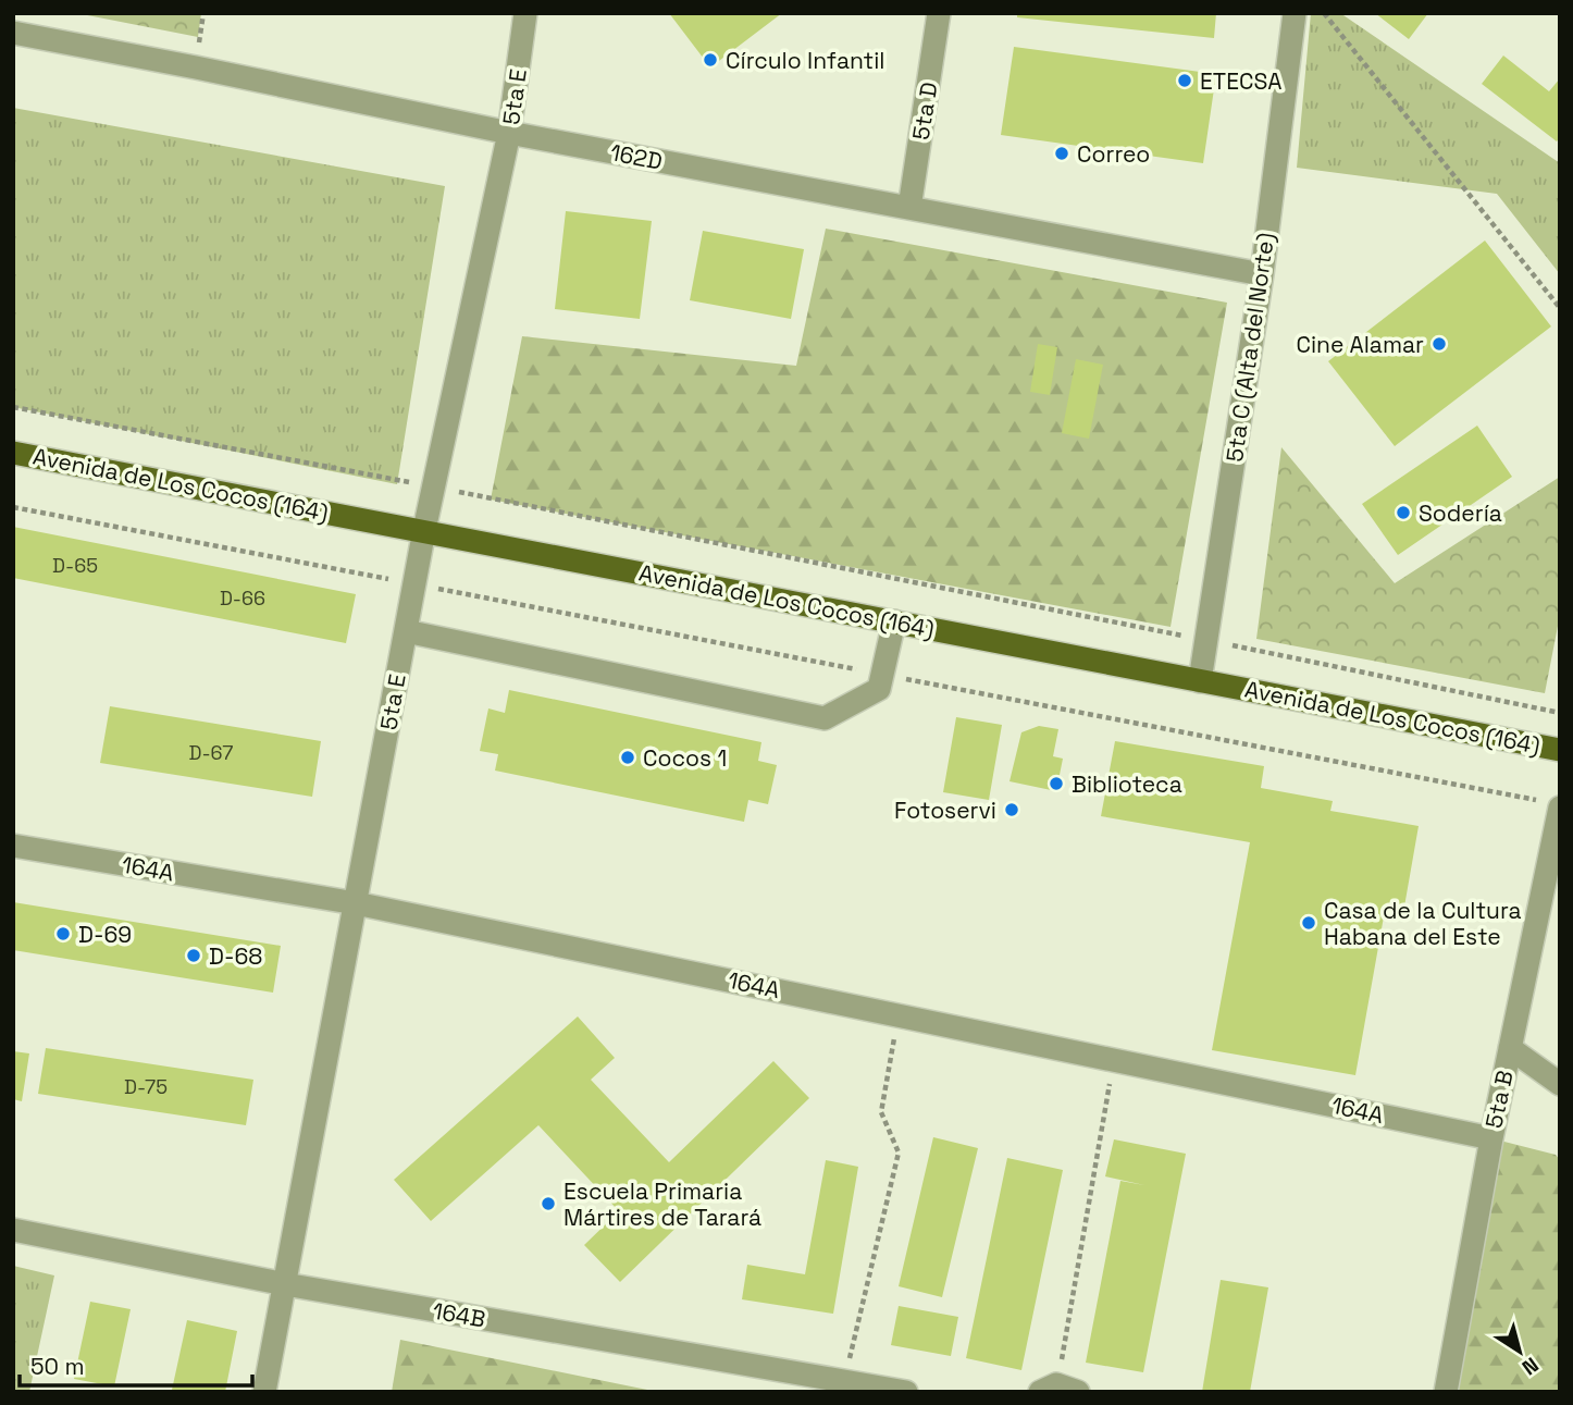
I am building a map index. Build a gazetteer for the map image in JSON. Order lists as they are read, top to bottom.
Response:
{
  "streets": {
    "main road": ["Avenida de Los Cocos (164)"],
    "street": [
      "5ta E",
      "5ta D",
      "162D",
      "5ta C (Alta del Norte)",
      "164A",
      "5ta B",
      "164B"
    ]
  },
  "crossings": [
    ["5ta E", "162D"],
    ["5ta E", "Avenida de Los Cocos (164)"],
    ["5ta E", "164A"],
    ["5ta E", "164B"],
    ["5ta D", "162D"],
    ["162D", "5ta C (Alta del Norte)"],
    ["5ta C (Alta del Norte)", "Avenida de Los Cocos (164)"],
    ["164A", "5ta B"]
  ],
  "places": [
    "Círculo Infantil",
    "ETECSA",
    "Correo",
    "Cine Alamar",
    "Sodería",
    "Cocos 1",
    "Biblioteca",
    "Fotoservi",
    "Casa de la Cultura Habana del Este",
    "D-69",
    "D-68",
    "Escuela Primaria Mártires de Tarará"
  ],
  "house_numbers": [
    "D-65",
    "D-66",
    "D-67",
    "D-75"
  ],
  "scale_bar": "50 m",
  "north": "bottom right"
}
